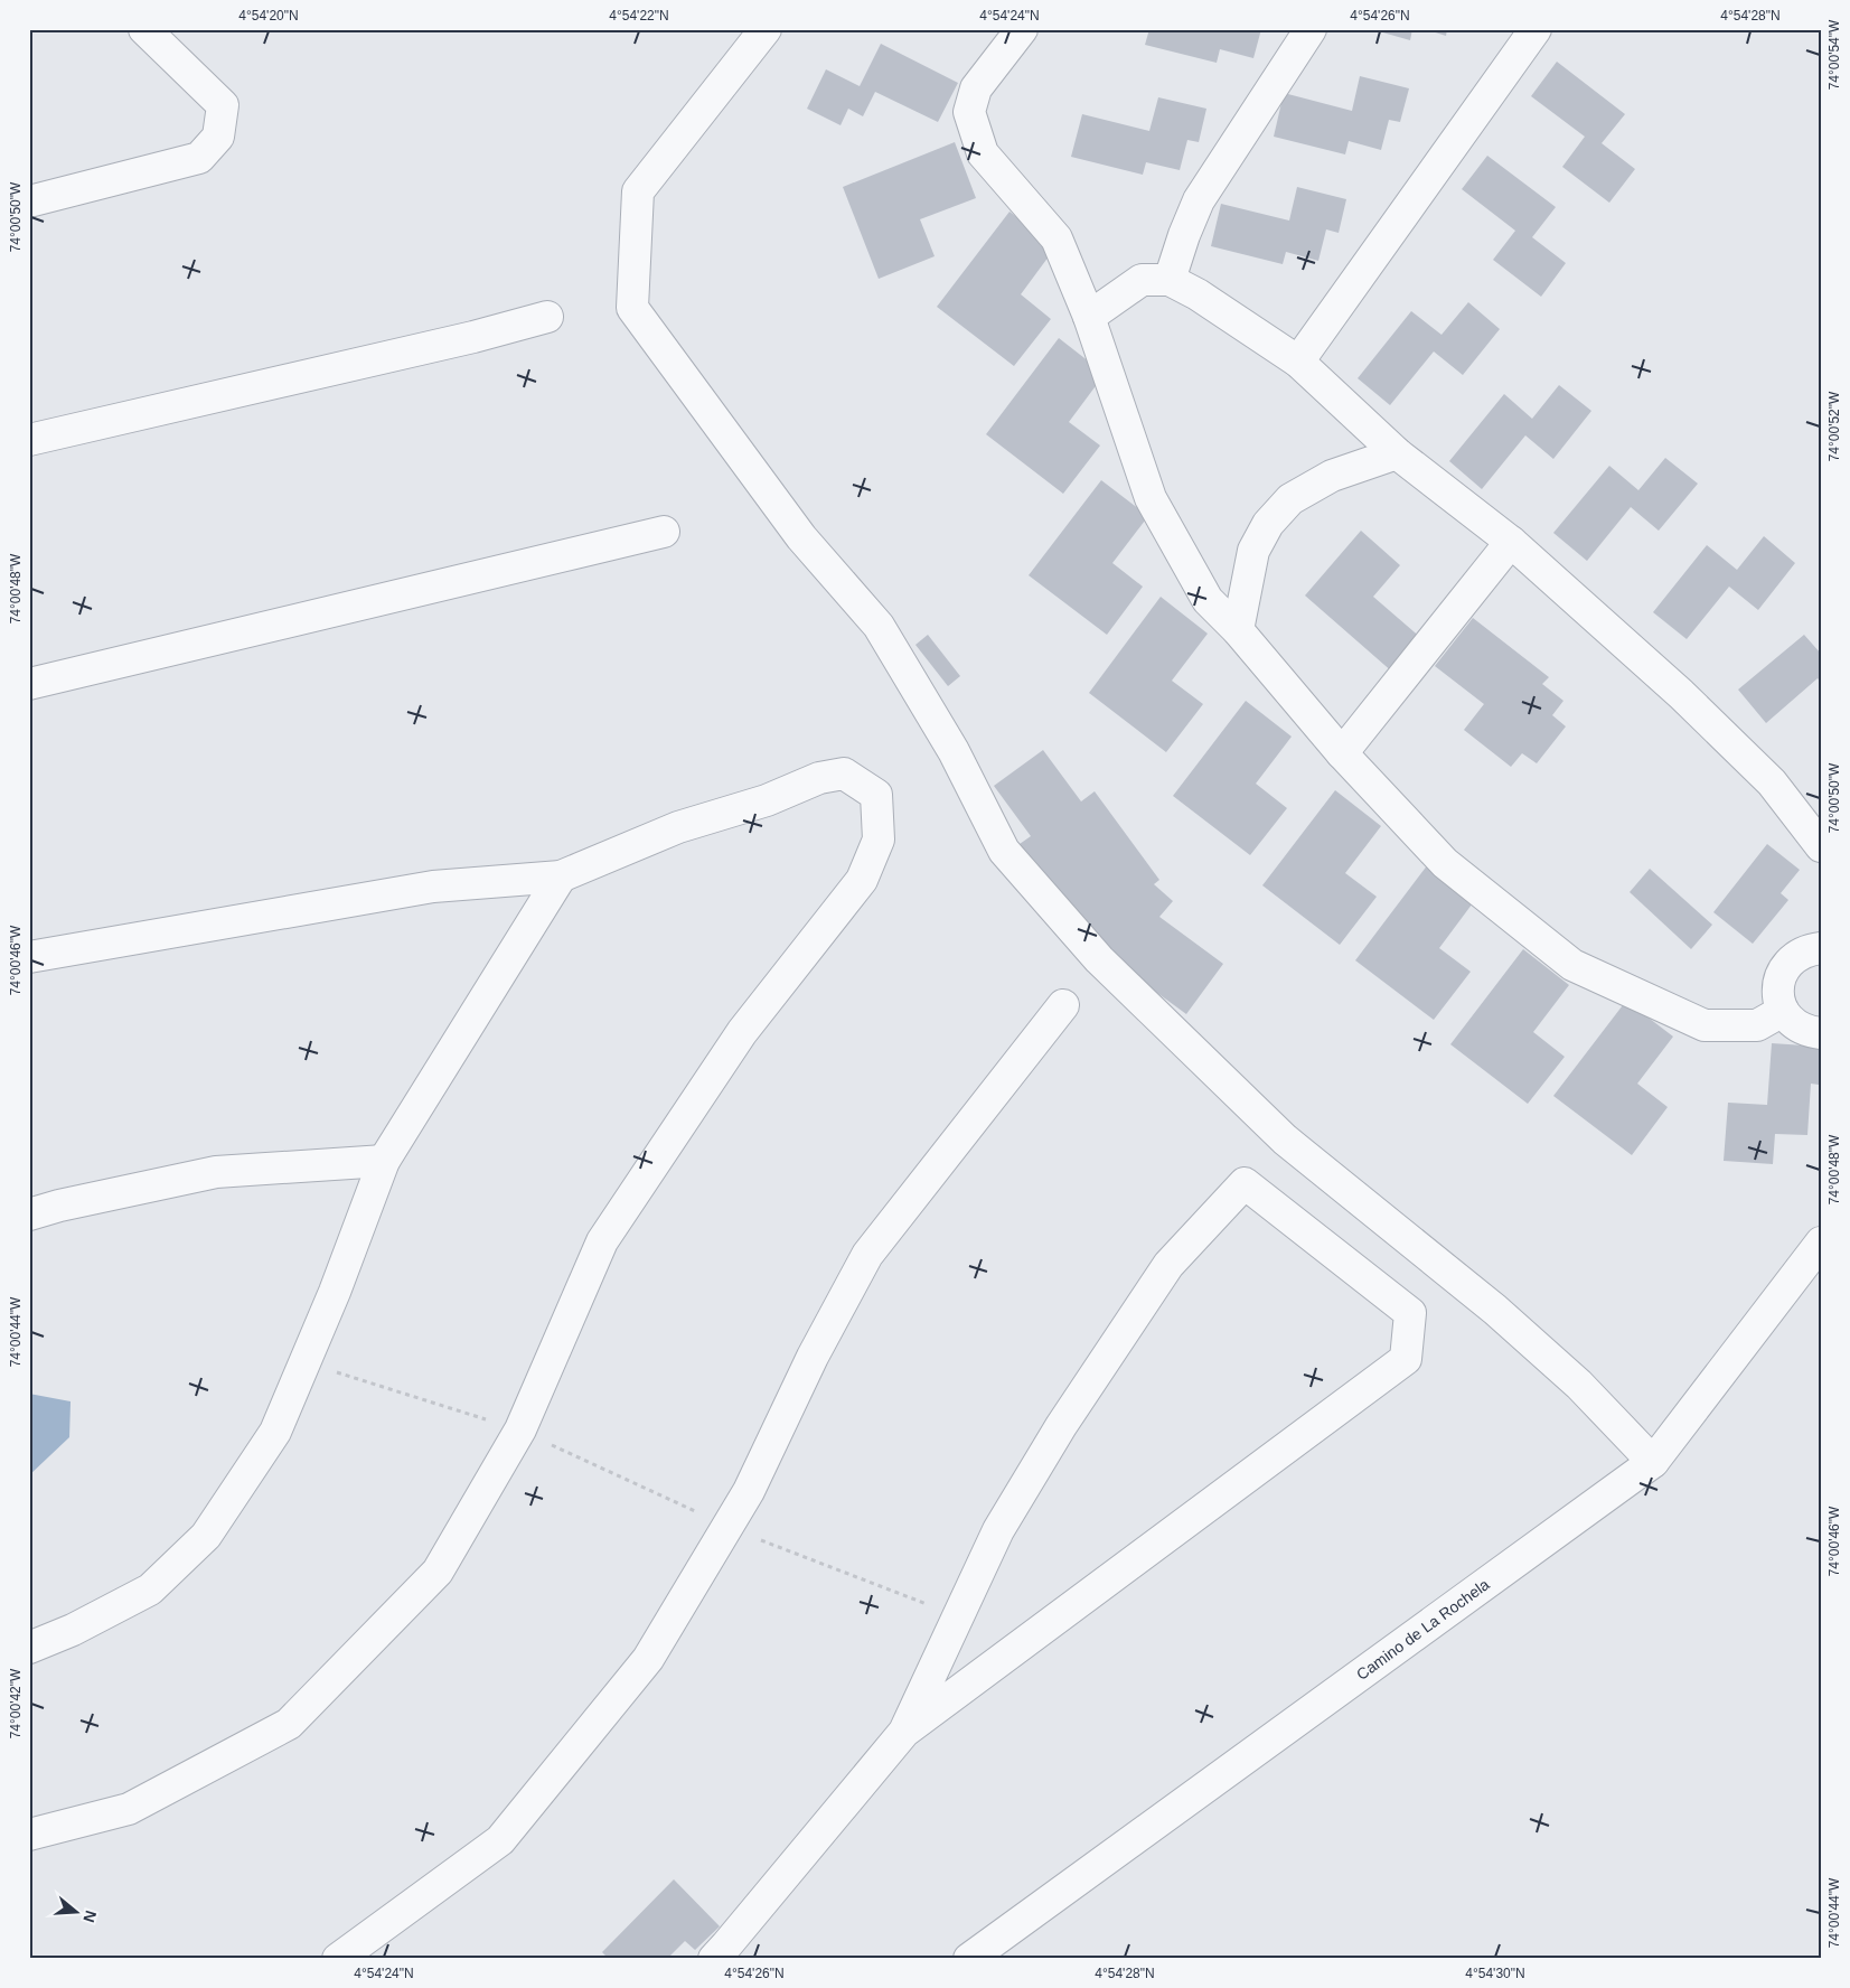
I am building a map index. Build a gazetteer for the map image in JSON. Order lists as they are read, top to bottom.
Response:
{
  "streets": {
    "street": ["Camino de La Rochela"]
  },
  "north": "right",
  "coordinates": [
    "4°54'20\"N",
    "4°54'22\"N",
    "4°54'24\"N",
    "4°54'26\"N",
    "4°54'28\"N",
    "74°00'54\"W",
    "74°00'50\"W",
    "74°00'52\"W",
    "74°00'48\"W",
    "74°00'46\"W",
    "74°00'44\"W",
    "74°00'42\"W",
    "4°54'30\"N"
  ]
}
